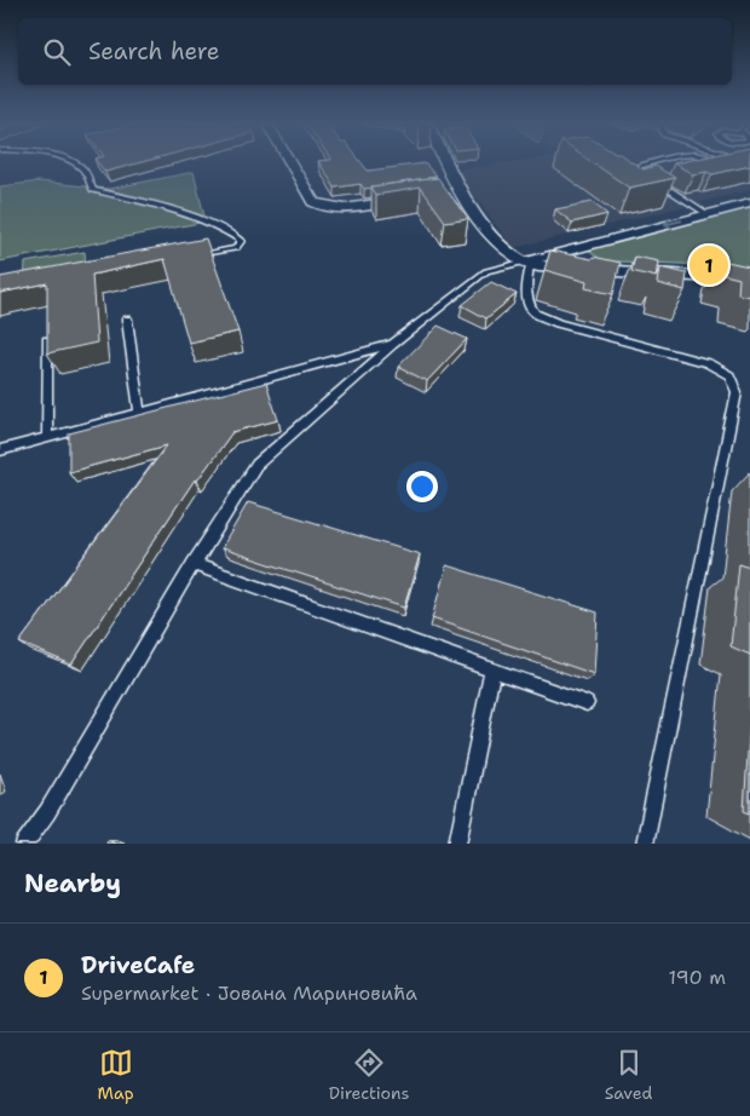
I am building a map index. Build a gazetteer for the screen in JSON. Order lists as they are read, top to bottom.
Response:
{
  "page": {
    "search": "Search here",
    "pins": "1",
    "heading": "Nearby",
    "list": [
      {
        "mark": "1",
        "name": "DriveCafe",
        "note": "Supermarket · Јована Мариновића",
        "value": "190 m"
      }
    ],
    "nav": ["Map", "Directions", "Saved"]
  }
}
